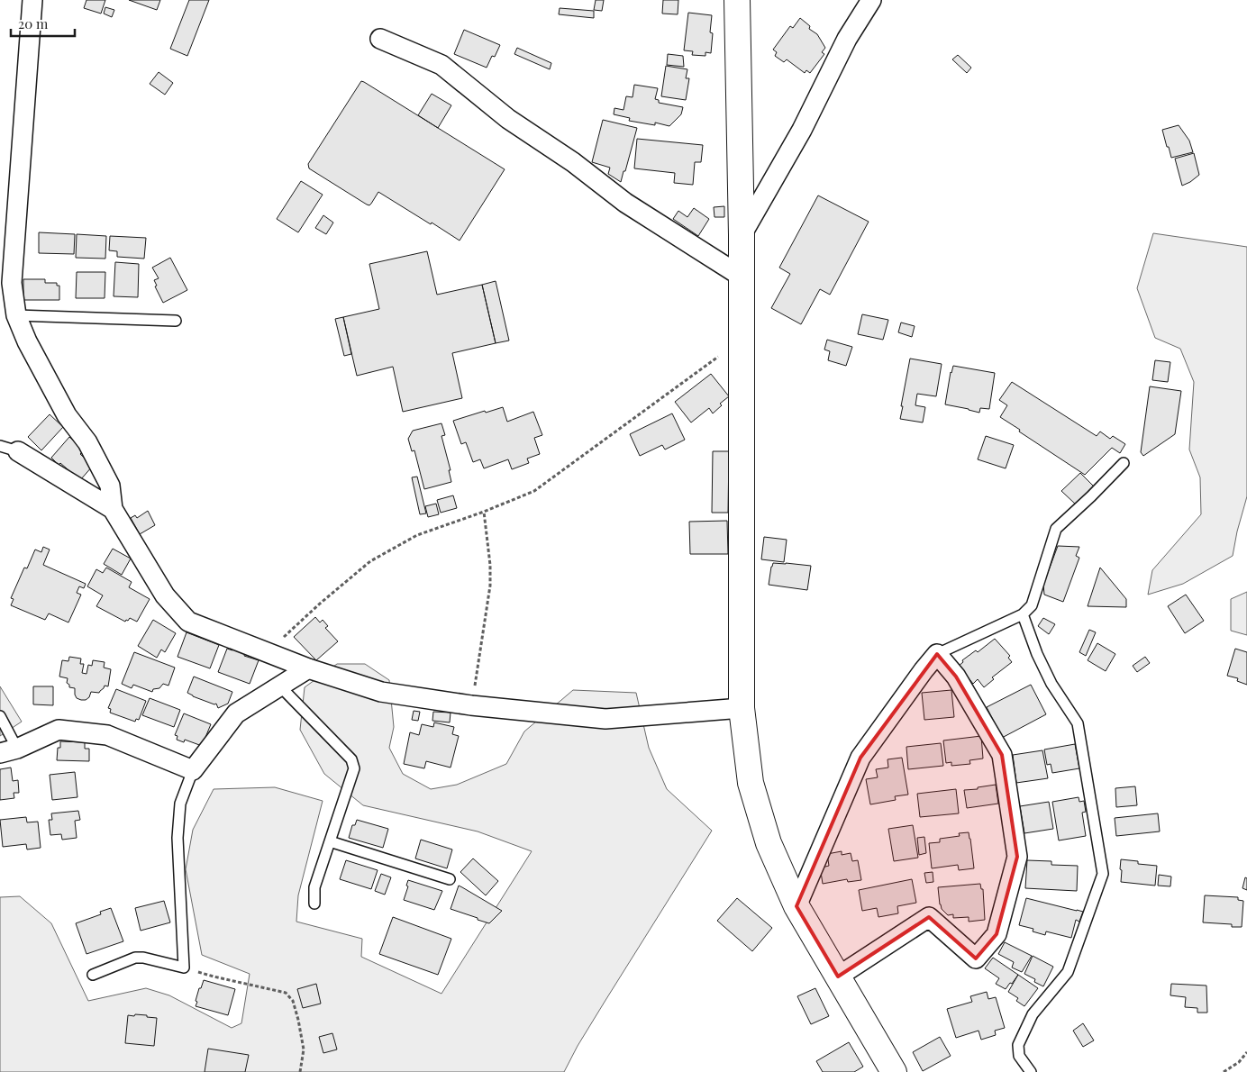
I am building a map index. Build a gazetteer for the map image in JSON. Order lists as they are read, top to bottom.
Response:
{
  "scale_bar": "20 m"
}
